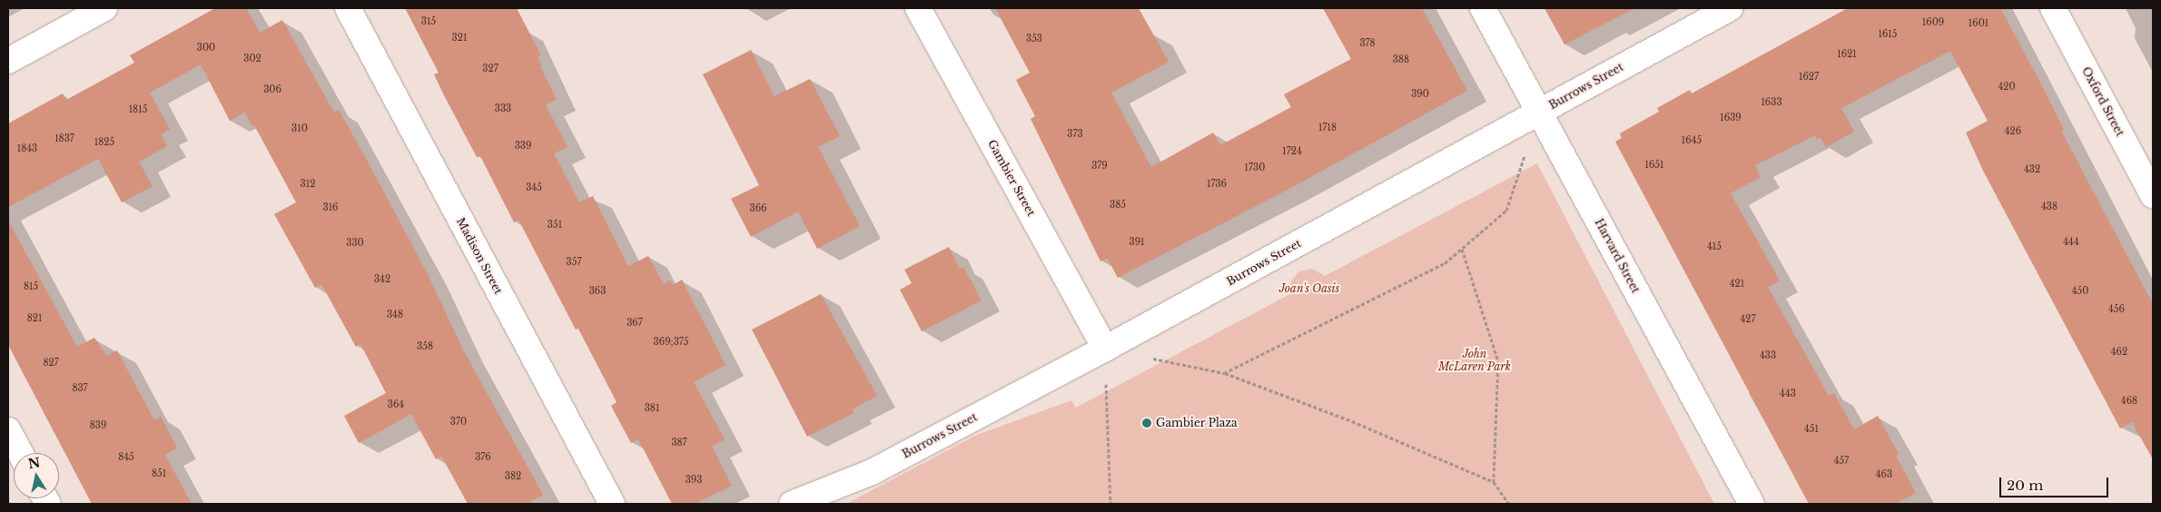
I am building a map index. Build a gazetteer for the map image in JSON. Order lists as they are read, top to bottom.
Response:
{
  "streets": {
    "street": [
      "Burrows Street",
      "Oxford Street",
      "Gambier Street",
      "Madison Street",
      "Harvard Street"
    ]
  },
  "crossings": [
    ["Burrows Street", "Gambier Street"],
    ["Burrows Street", "Harvard Street"]
  ],
  "parks": ["Joan's Oasis", "John McLaren Park"],
  "places": ["Gambier Plaza"],
  "house_numbers": [
    "315",
    "1609",
    "1601",
    "1615",
    "321",
    "353",
    "378",
    "300",
    "1621",
    "302",
    "388",
    "327",
    "1627",
    "420",
    "306",
    "390",
    "1633",
    "333",
    "1815",
    "1639",
    "1718",
    "310",
    "426",
    "373",
    "1837",
    "1645",
    "1825",
    "339",
    "1843",
    "1724",
    "1651",
    "379",
    "1730",
    "432",
    "312",
    "1736",
    "345",
    "385",
    "438",
    "316",
    "366",
    "351",
    "391",
    "444",
    "330",
    "415",
    "357",
    "342",
    "421",
    "815",
    "363",
    "450",
    "456",
    "348",
    "821",
    "427",
    "367",
    "369;375",
    "358",
    "462",
    "433",
    "827",
    "837",
    "443",
    "468",
    "364",
    "381",
    "370",
    "839",
    "451",
    "387",
    "845",
    "376",
    "457",
    "851",
    "463",
    "382",
    "393"
  ],
  "scale_bar": "20 m",
  "north": "top"
}
